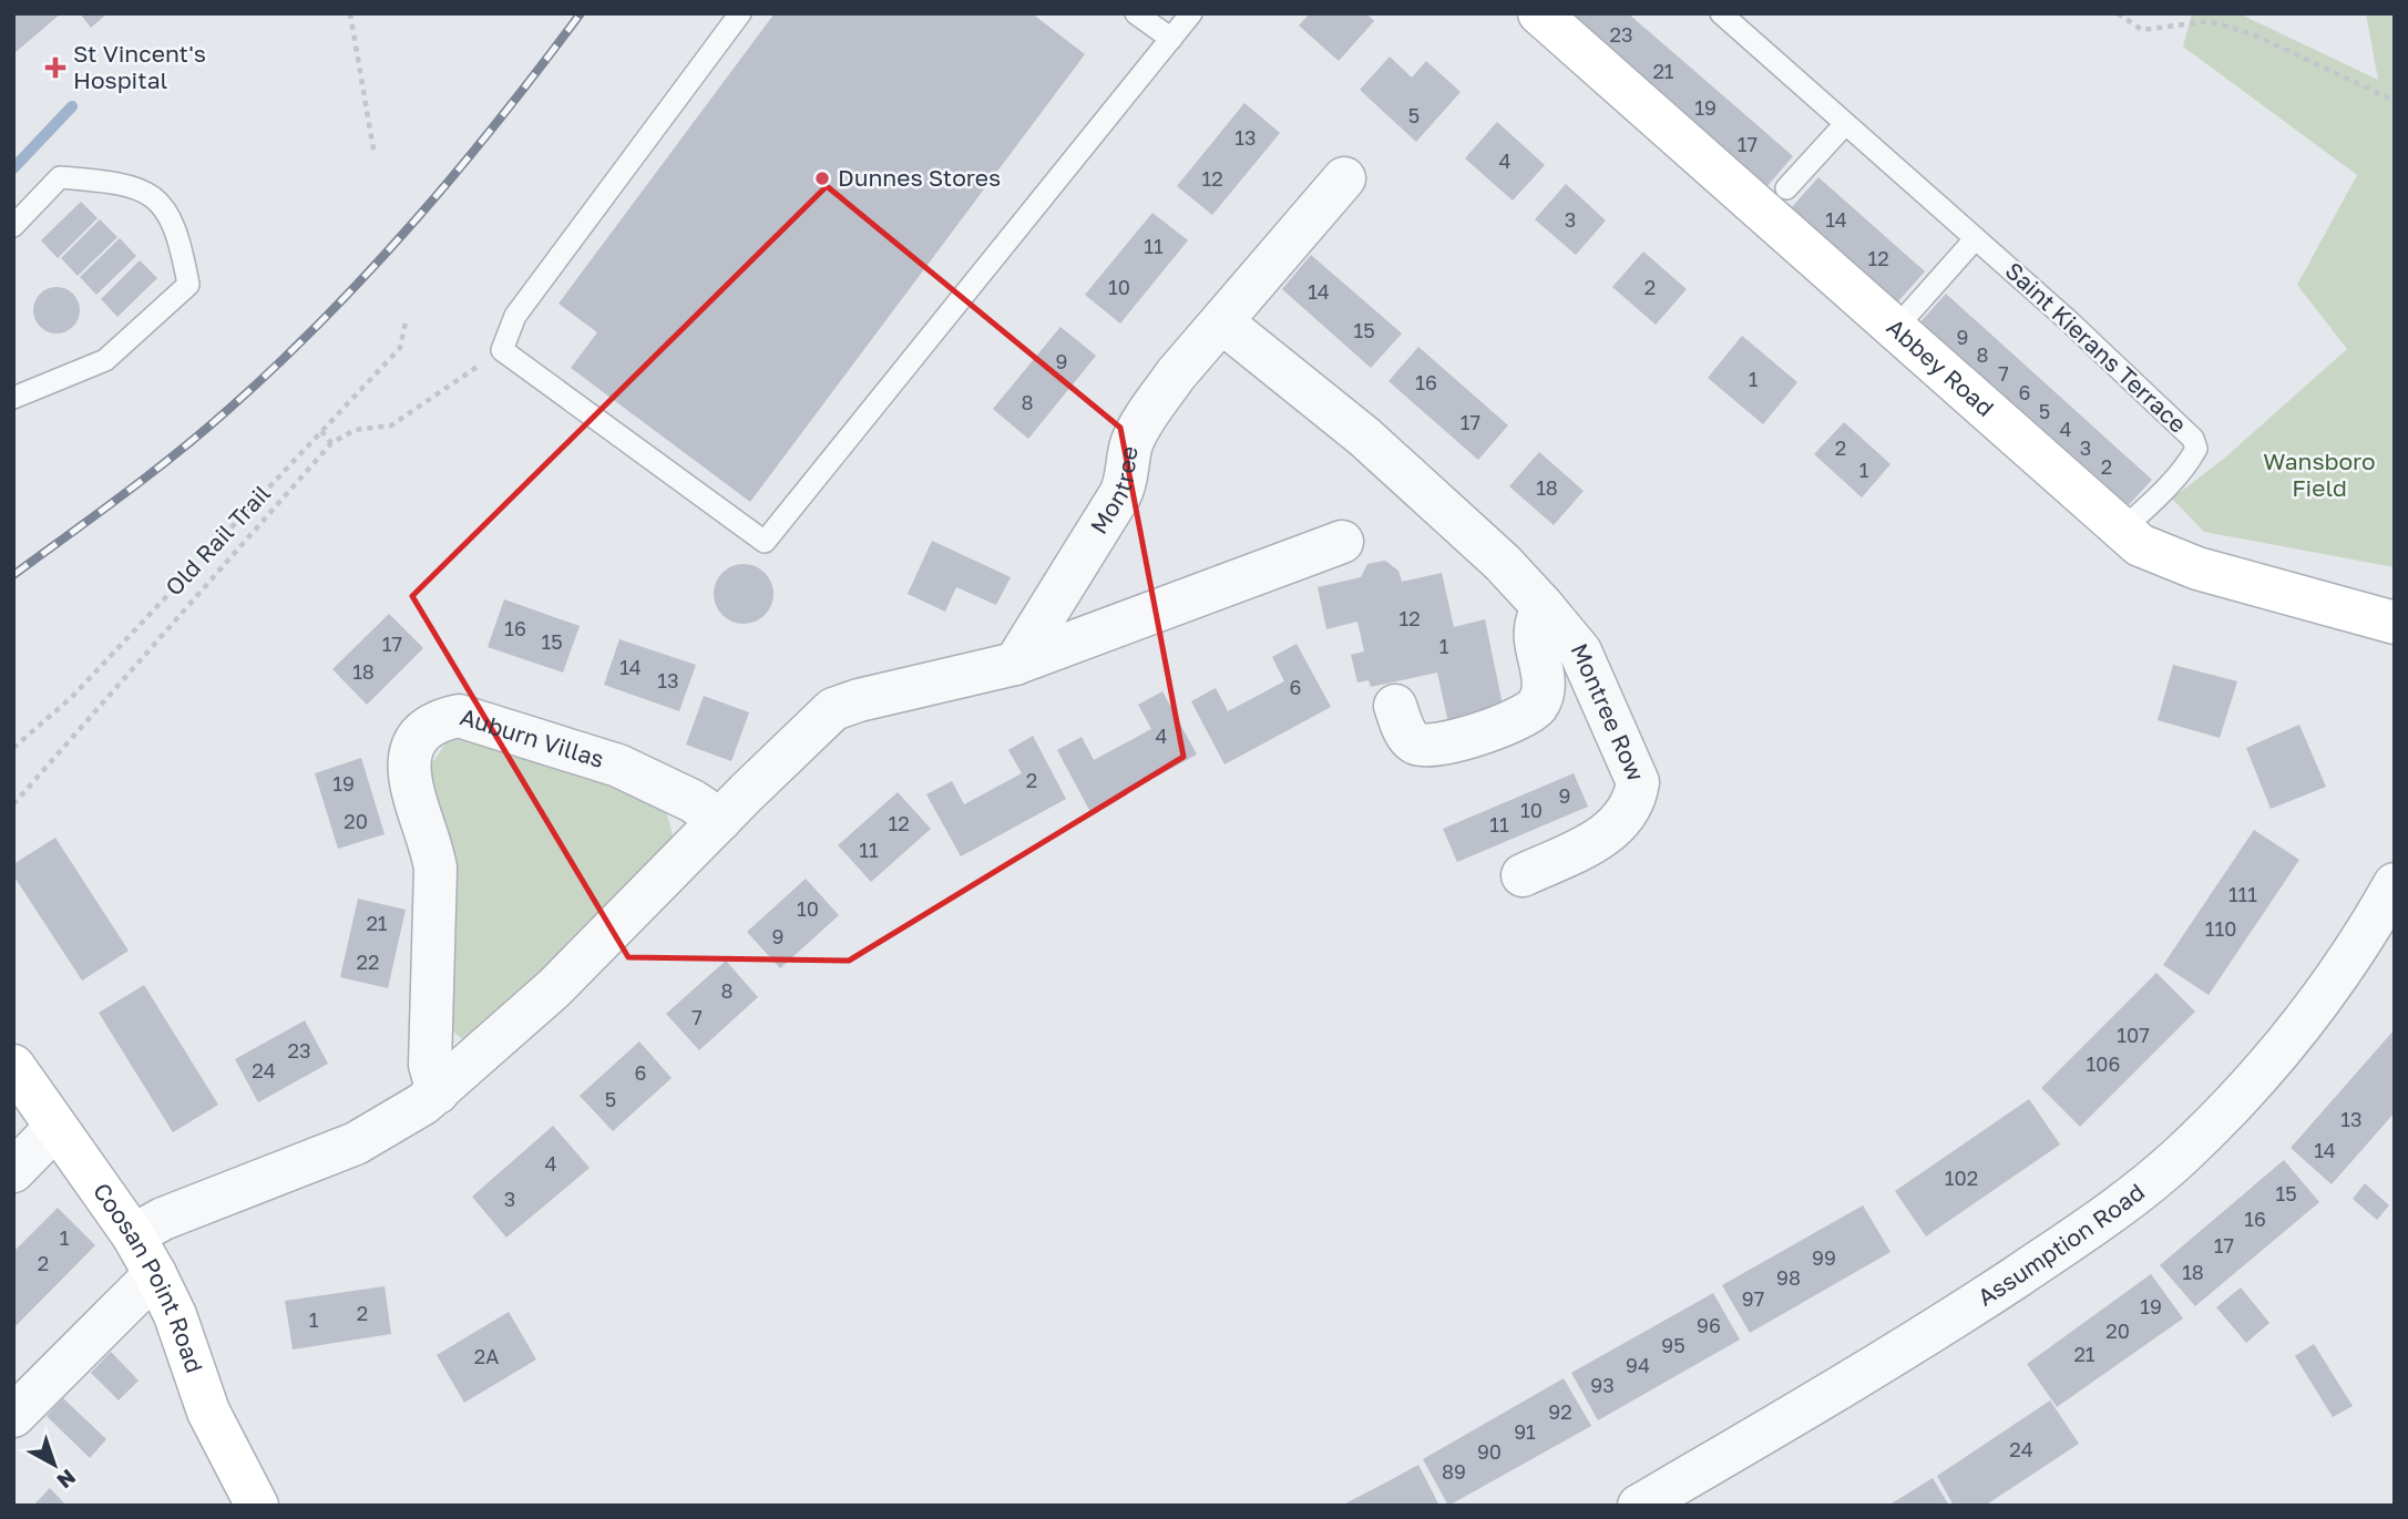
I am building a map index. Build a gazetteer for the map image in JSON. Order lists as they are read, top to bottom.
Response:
{
  "streets": {
    "street": [
      "Abbey Road",
      "Montree",
      "Montree Row",
      "Auburn Villas",
      "Assumption Road",
      "Coosan Point Road"
    ],
    "lane": ["Saint Kierans Terrace"],
    "path": ["Old Rail Trail"]
  },
  "crossings": [
    ["Saint Kierans Terrace", "Abbey Road"],
    ["Montree", "Montree Row"]
  ],
  "parks": ["Wansboro Field"],
  "places": {
    "health": ["St Vincent's Hospital"],
    "other": ["Dunnes Stores"]
  },
  "house_numbers": [
    "23",
    "21",
    "19",
    "5",
    "13",
    "17",
    "4",
    "12",
    "3",
    "14",
    "11",
    "12",
    "10",
    "2",
    "14",
    "15",
    "9",
    "8",
    "9",
    "7",
    "1",
    "16",
    "6",
    "8",
    "5",
    "17",
    "4",
    "2",
    "3",
    "2",
    "1",
    "18",
    "12",
    "16",
    "15",
    "17",
    "1",
    "14",
    "18",
    "13",
    "6",
    "4",
    "2",
    "19",
    "9",
    "10",
    "20",
    "12",
    "11",
    "11",
    "111",
    "10",
    "21",
    "110",
    "9",
    "22",
    "8",
    "7",
    "107",
    "23",
    "106",
    "24",
    "6",
    "5",
    "13",
    "14",
    "4",
    "102",
    "15",
    "3",
    "16",
    "1",
    "17",
    "99",
    "2",
    "18",
    "98",
    "97",
    "19",
    "2",
    "1",
    "96",
    "20",
    "95",
    "21",
    "2A",
    "94",
    "93",
    "92",
    "91",
    "24",
    "90",
    "89"
  ],
  "north": "bottom right"
}
